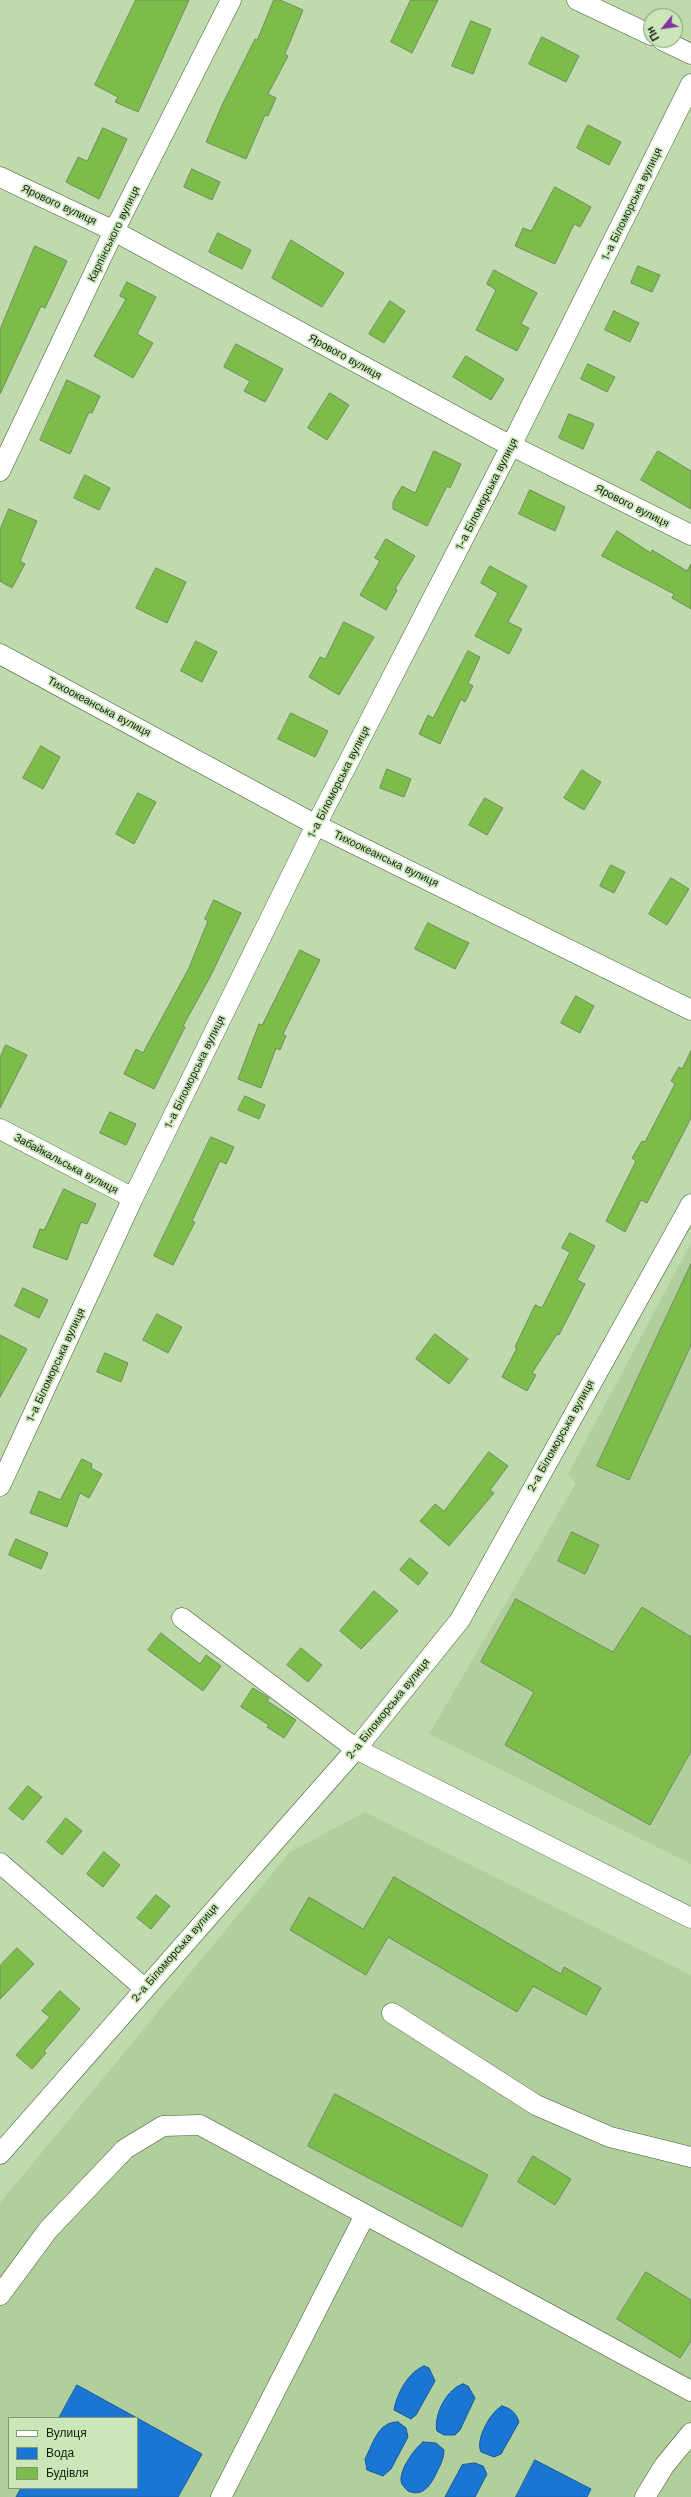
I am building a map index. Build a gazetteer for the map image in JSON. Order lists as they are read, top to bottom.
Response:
{
  "streets": {
    "street": [
      "1-а Біломорська вулиця",
      "Ярового вулиця",
      "Карпінського вулиця",
      "Тихоокеанська вулиця",
      "Забайкальська вулиця",
      "2-а Біломорська вулиця"
    ]
  },
  "crossings": [
    ["1-а Біломорська вулиця", "Ярового вулиця"],
    ["1-а Біломорська вулиця", "Тихоокеанська вулиця"],
    ["1-а Біломорська вулиця", "Забайкальська вулиця"],
    ["Ярового вулиця", "Карпінського вулиця"]
  ],
  "legend": ["Вулиця", "Вода", "Будівля"],
  "north": "bottom left"
}
